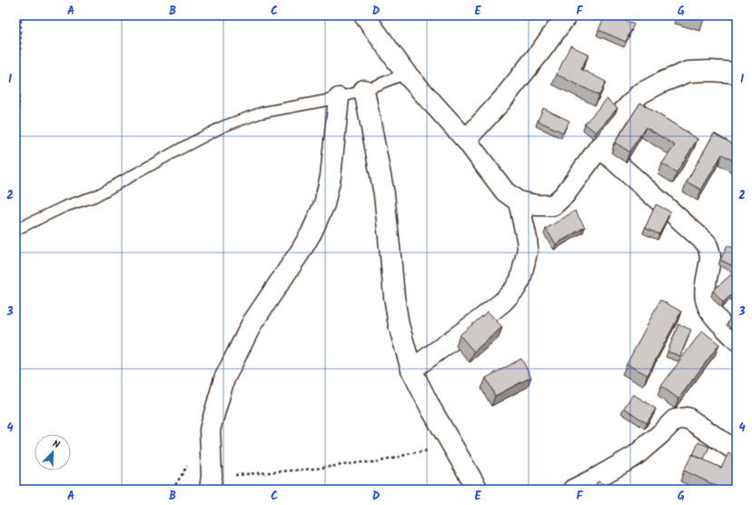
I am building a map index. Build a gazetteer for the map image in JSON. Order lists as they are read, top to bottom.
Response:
{
  "north": "top right",
  "grid": {
    "columns": [
      "A",
      "B",
      "C",
      "D",
      "E",
      "F",
      "G"
    ],
    "rows": [
      "1",
      "2",
      "3",
      "4"
    ]
  }
}
